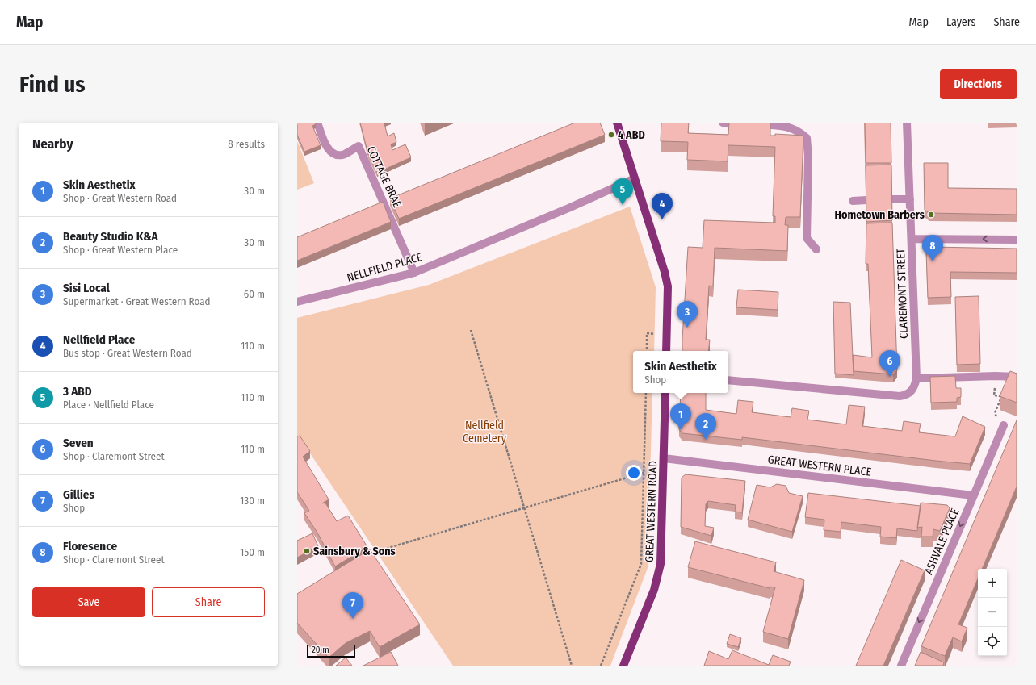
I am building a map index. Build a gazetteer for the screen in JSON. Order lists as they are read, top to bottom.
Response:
{
  "streets": {
    "main road": ["GREAT WESTERN ROAD"],
    "street": [
      "COTTAGE BRAE",
      "NELLFIELD PLACE",
      "CLAREMONT STREET",
      "GREAT WESTERN PLACE",
      "ASHVALE PLACE"
    ]
  },
  "crossings": [
    ["COTTAGE BRAE", "NELLFIELD PLACE"],
    ["GREAT WESTERN PLACE", "GREAT WESTERN ROAD"],
    ["GREAT WESTERN PLACE", "ASHVALE PLACE"]
  ],
  "one_way": ["ASHVALE PLACE"],
  "parks": ["Nellfield Cemetery"],
  "places": ["4 ABD", "Hometown Barbers", "Sainsbury & Sons"],
  "scale_bar": "20 m",
  "page": {
    "header": "Map",
    "nav": ["Map", "Layers", "Share"],
    "buttons": [
      "Directions",
      ["Save", "Share"]
    ],
    "title": "Find us",
    "heading": ["Nearby", "8 results"],
    "list": [
      {
        "mark": "1",
        "name": "Skin Aesthetix",
        "note": "Shop · Great Western Road",
        "value": "30 m"
      },
      {
        "mark": "2",
        "name": "Beauty Studio K&A",
        "note": "Shop · Great Western Place",
        "value": "30 m"
      },
      {
        "mark": "3",
        "name": "Sisi Local",
        "note": "Supermarket · Great Western Road",
        "value": "60 m"
      },
      {
        "mark": "4",
        "name": "Nellfield Place",
        "note": "Bus stop · Great Western Road",
        "value": "110 m"
      },
      {
        "mark": "5",
        "name": "3 ABD",
        "note": "Place · Nellfield Place",
        "value": "110 m"
      },
      {
        "mark": "6",
        "name": "Seven",
        "note": "Shop · Claremont Street",
        "value": "110 m"
      },
      {
        "mark": "7",
        "name": "Gillies",
        "note": "Shop",
        "value": "130 m"
      },
      {
        "mark": "8",
        "name": "Floresence",
        "note": "Shop · Claremont Street",
        "value": "150 m"
      }
    ],
    "pins": [
      "5",
      "4",
      "8",
      "3",
      "6",
      "1",
      "2",
      "7"
    ],
    "popup": ["Skin Aesthetix", "Shop"],
    "map_buttons": ["+", "−"],
    "scale": "20 m"
  }
}
